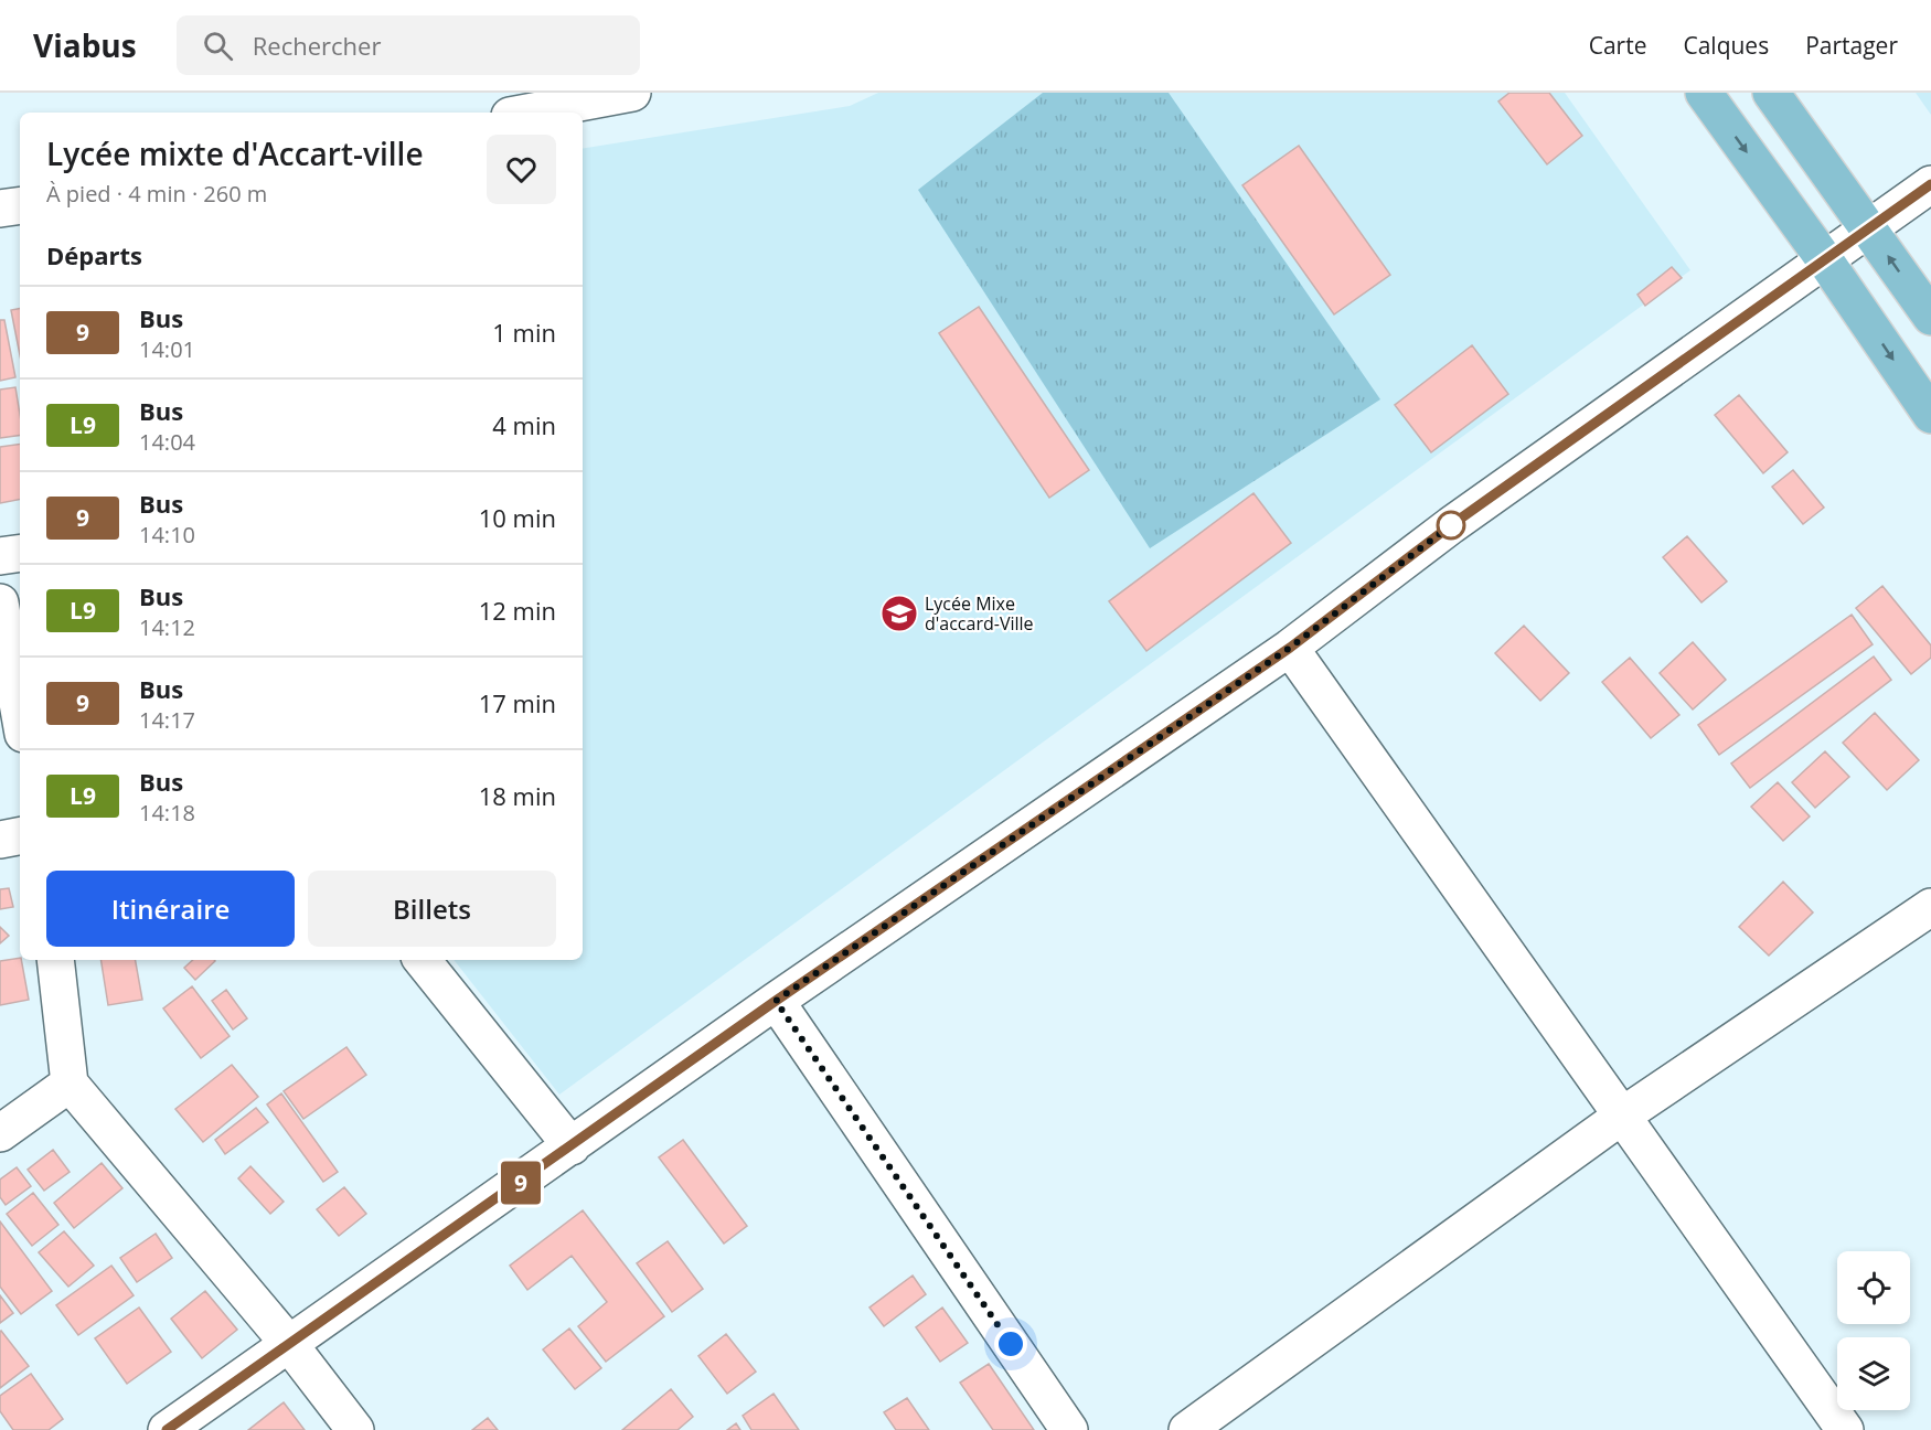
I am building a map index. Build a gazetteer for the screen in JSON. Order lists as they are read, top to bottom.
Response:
{
  "places": {
    "school or university": ["Lycée Mixe d'accard-Ville"]
  },
  "lines": ["bus line 9"],
  "page": {
    "header": "Viabus",
    "search": "Rechercher",
    "nav": ["Carte", "Calques", "Partager"],
    "on_map": "9",
    "heading": [
      ["Lycée mixte d'Accart-ville", "À pied · 4 min · 260 m"],
      "Départs"
    ],
    "list": [
      {
        "mark": "9",
        "name": "Bus",
        "note": "14:01",
        "value": "1 min"
      },
      {
        "mark": "L9",
        "name": "Bus",
        "note": "14:04",
        "value": "4 min"
      },
      {
        "mark": "9",
        "name": "Bus",
        "note": "14:10",
        "value": "10 min"
      },
      {
        "mark": "L9",
        "name": "Bus",
        "note": "14:12",
        "value": "12 min"
      },
      {
        "mark": "9",
        "name": "Bus",
        "note": "14:17",
        "value": "17 min"
      },
      {
        "mark": "L9",
        "name": "Bus",
        "note": "14:18",
        "value": "18 min"
      }
    ],
    "buttons": ["Itinéraire", "Billets"]
  }
}
